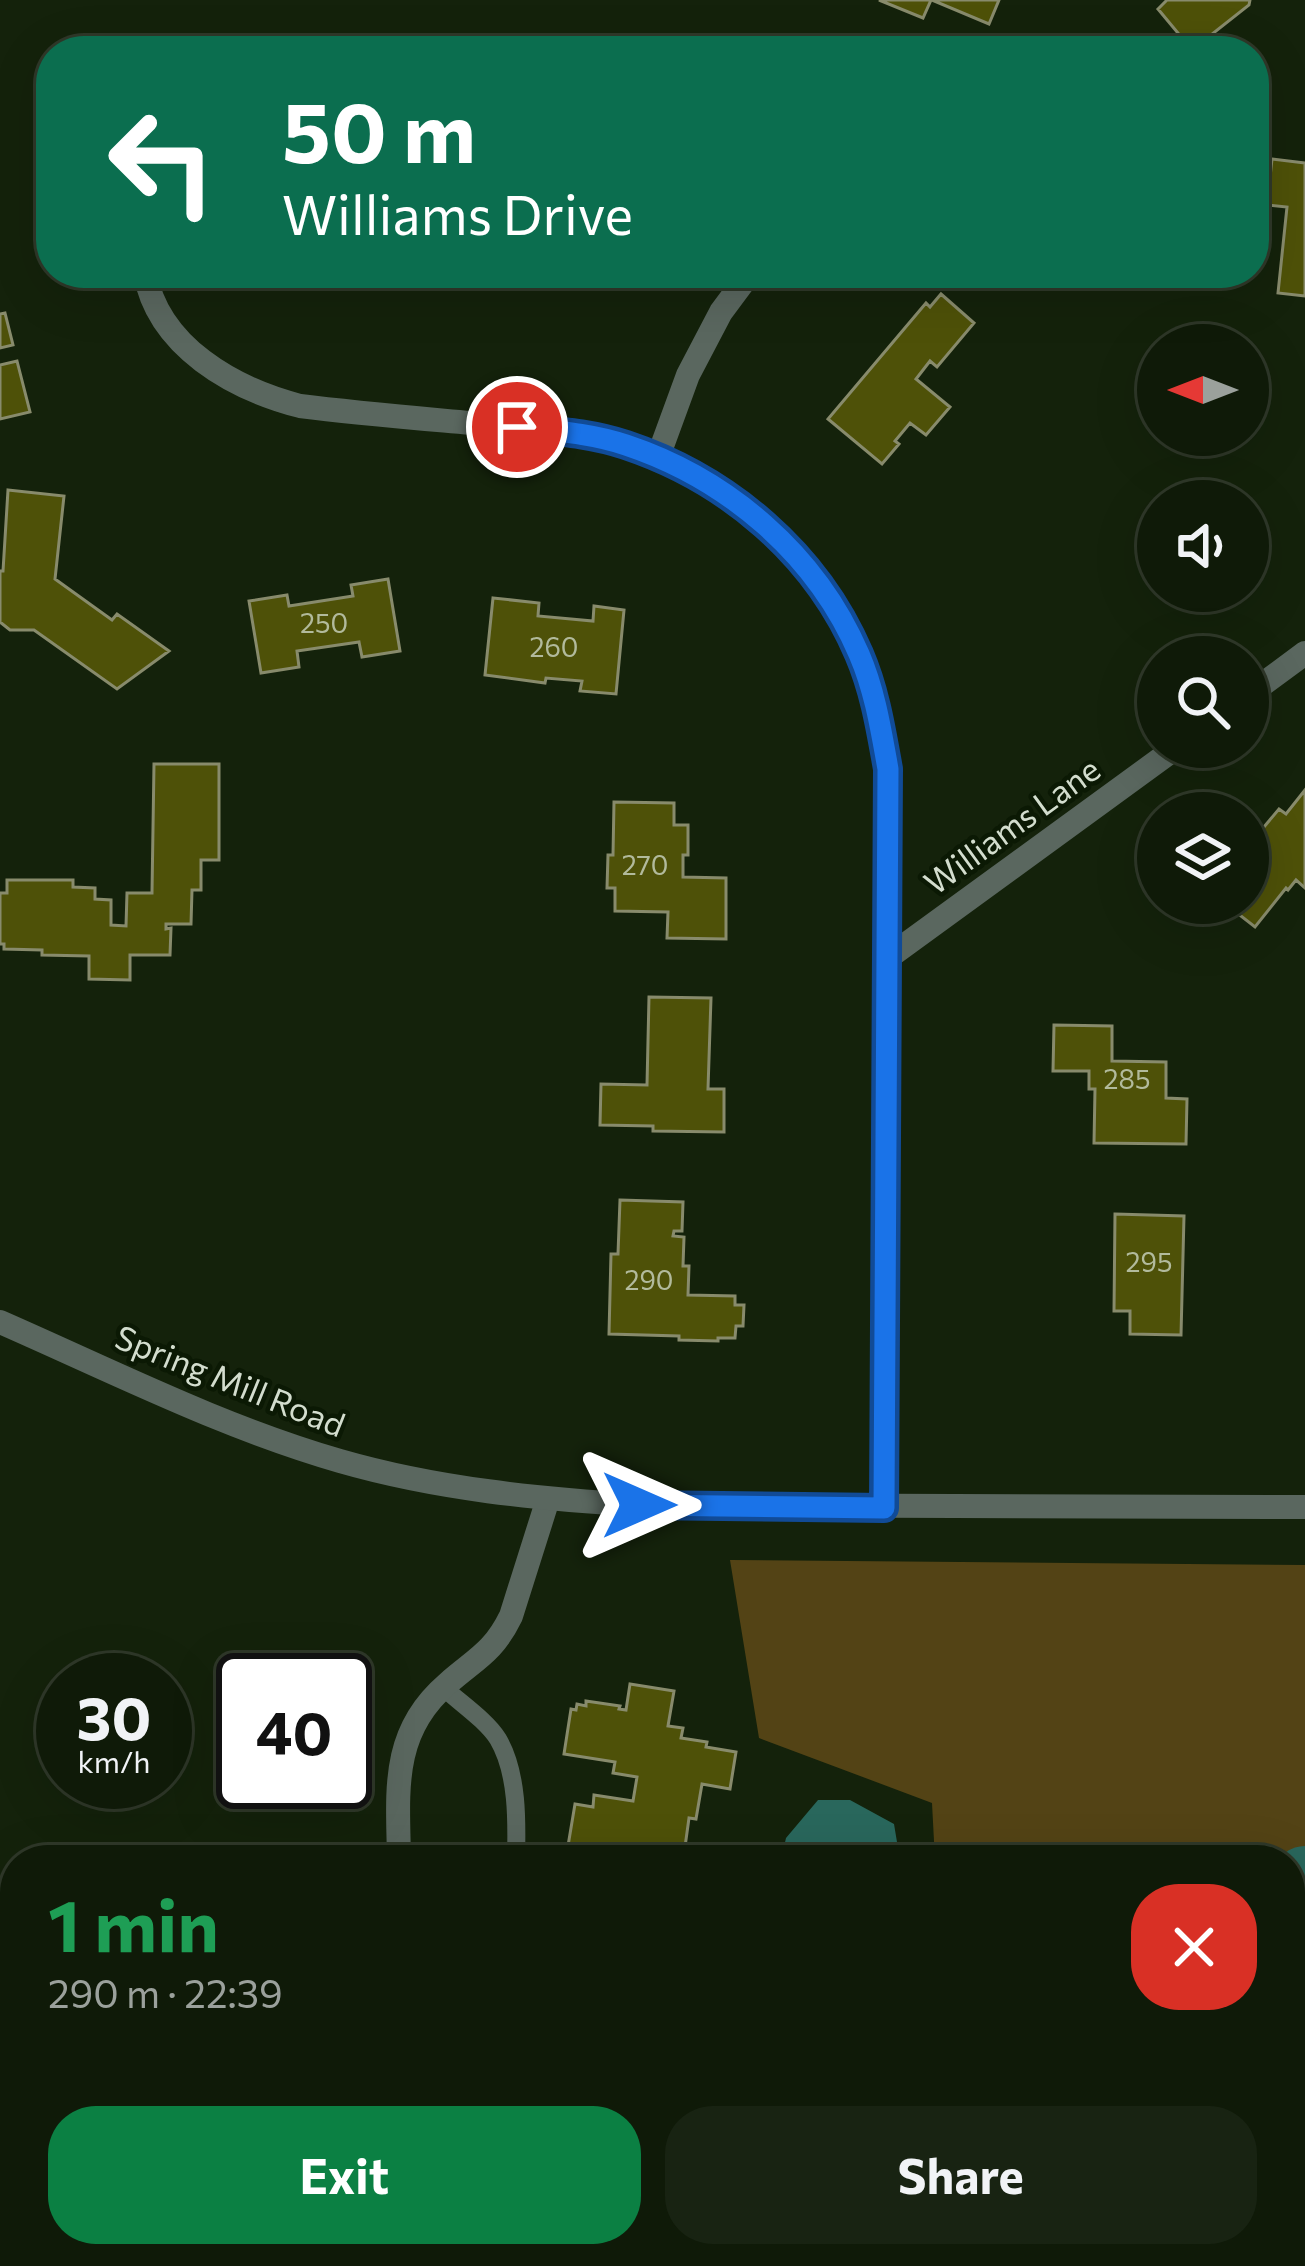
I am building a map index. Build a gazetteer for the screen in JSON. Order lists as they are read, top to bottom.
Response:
{
  "streets": {
    "street": ["Williams Lane", "Spring Mill Road"]
  },
  "house_numbers": [
    "250",
    "260",
    "270",
    "285",
    "295",
    "290"
  ],
  "north": "left",
  "page": {
    "turn": ["50 m", "Williams Drive"],
    "speed": "30 km/h",
    "limit": "40",
    "heading": ["1 min", "290 m · 22:39"],
    "buttons": ["Exit", "Share"]
  }
}
